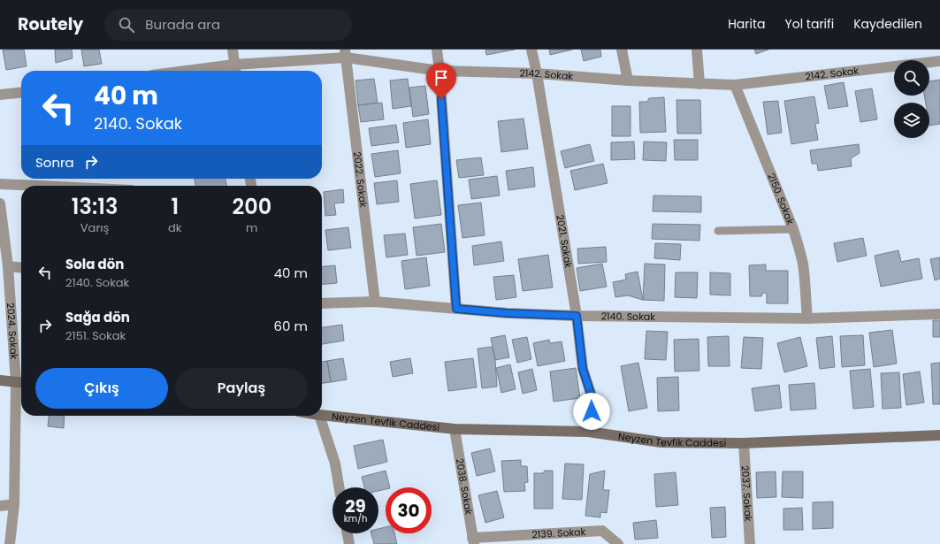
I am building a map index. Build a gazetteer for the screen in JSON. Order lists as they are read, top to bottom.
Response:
{
  "streets": {
    "street": [
      "2142. Sokak",
      "2022. Sokak",
      "2150. Sokak",
      "2021. Sokak",
      "2140. Sokak",
      "2024. Sokak",
      "Neyzen Tevfik Caddesi",
      "2038. Sokak",
      "2037. Sokak",
      "2139. Sokak"
    ]
  },
  "crossings": [
    ["2142. Sokak", "2022. Sokak"],
    ["2142. Sokak", "2150. Sokak"],
    ["2142. Sokak", "2021. Sokak"],
    ["2022. Sokak", "2140. Sokak"],
    ["2150. Sokak", "2140. Sokak"],
    ["2021. Sokak", "2140. Sokak"],
    ["2021. Sokak", "Neyzen Tevfik Caddesi"],
    ["Neyzen Tevfik Caddesi", "2038. Sokak"],
    ["Neyzen Tevfik Caddesi", "2037. Sokak"],
    ["2038. Sokak", "2139. Sokak"]
  ],
  "page": {
    "header": "Routely",
    "search": "Burada ara",
    "nav": ["Harita", "Yol tarifi", "Kaydedilen"],
    "turn": ["40 m", "2140. Sokak"],
    "then": "Sonra",
    "eta": [
      "13:13",
      "Varış",
      "1",
      "dk",
      "200",
      "m"
    ],
    "list": [
      {
        "name": "Sola dön",
        "note": "2140. Sokak",
        "value": "40 m"
      },
      {
        "name": "Sağa dön",
        "note": "2151. Sokak",
        "value": "60 m"
      }
    ],
    "buttons": ["Çıkış", "Paylaş"],
    "speed": "29 km/h",
    "limit": "30"
  }
}
